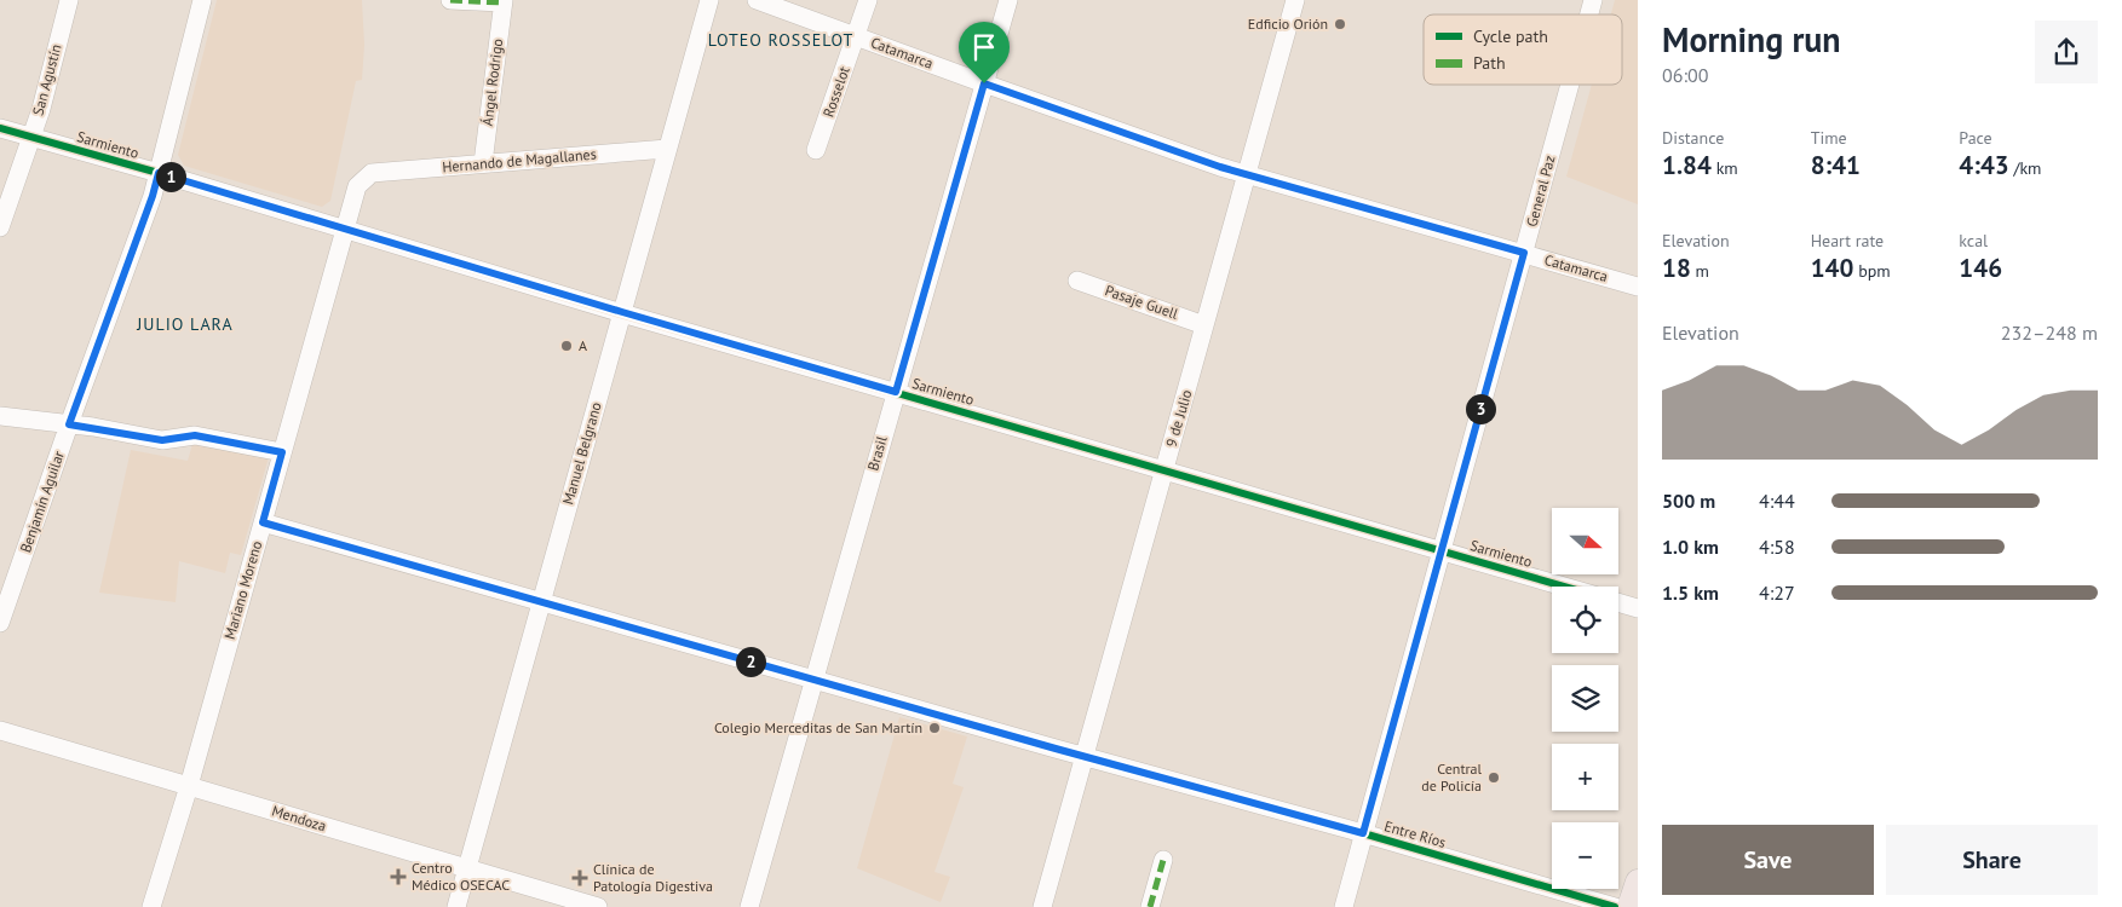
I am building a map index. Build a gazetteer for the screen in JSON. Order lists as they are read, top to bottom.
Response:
{
  "streets": {
    "street": [
      "Catamarca",
      "San Agustín",
      "Ángel Rodrigo",
      "Rosselot",
      "Sarmiento",
      "Hernando de Magallanes",
      "General Paz",
      "Pasaje Guell",
      "9 de Julio",
      "Manuel Belgrano",
      "Brasil",
      "Benjamín Aguilar",
      "Mariano Moreno",
      "Mendoza",
      "Entre Ríos"
    ]
  },
  "crossings": [
    ["Catamarca", "Rosselot"],
    ["Catamarca", "General Paz"],
    ["Catamarca", "9 de Julio"],
    ["Catamarca", "Brasil"],
    ["San Agustín", "Sarmiento"],
    ["Ángel Rodrigo", "Hernando de Magallanes"],
    ["Sarmiento", "General Paz"],
    ["Sarmiento", "9 de Julio"],
    ["Sarmiento", "Manuel Belgrano"],
    ["Sarmiento", "Brasil"],
    ["Sarmiento", "Benjamín Aguilar"],
    ["Sarmiento", "Mariano Moreno"],
    ["Hernando de Magallanes", "Manuel Belgrano"],
    ["Hernando de Magallanes", "Mariano Moreno"],
    ["General Paz", "Entre Ríos"],
    ["Pasaje Guell", "9 de Julio"],
    ["9 de Julio", "Entre Ríos"],
    ["Manuel Belgrano", "Mendoza"],
    ["Manuel Belgrano", "Entre Ríos"],
    ["Brasil", "Entre Ríos"],
    ["Mariano Moreno", "Mendoza"],
    ["Mariano Moreno", "Entre Ríos"]
  ],
  "districts": ["LOTEO ROSSELOT", "JULIO LARA"],
  "places": {
    "other": [
      "Edficio Orión",
      "A",
      "Colegio Merceditas de San Martín",
      "Central de Policía"
    ],
    "health": ["Centro Médico OSECAC", "Clínica de Patología Digestiva"]
  },
  "legend": ["Cycle path", "Path"],
  "north": "right",
  "page": {
    "heading": ["Morning run", "06:00"],
    "stats": [
      ["Distance", "1.84 km"],
      ["Time", "8:41"],
      ["Pace", "4:43 /km"],
      ["Elevation", "18 m"],
      ["Heart rate", "140 bpm"],
      ["kcal", "146"]
    ],
    "pins": ["1", "3", "2"],
    "chart": ["Elevation", "232–248 m"],
    "list": [
      {
        "name": "500 m",
        "note": "4:44"
      },
      {
        "name": "1.0 km",
        "note": "4:58"
      },
      {
        "name": "1.5 km",
        "note": "4:27"
      }
    ],
    "map_buttons": ["+", "−"],
    "buttons": ["Save", "Share"]
  }
}
